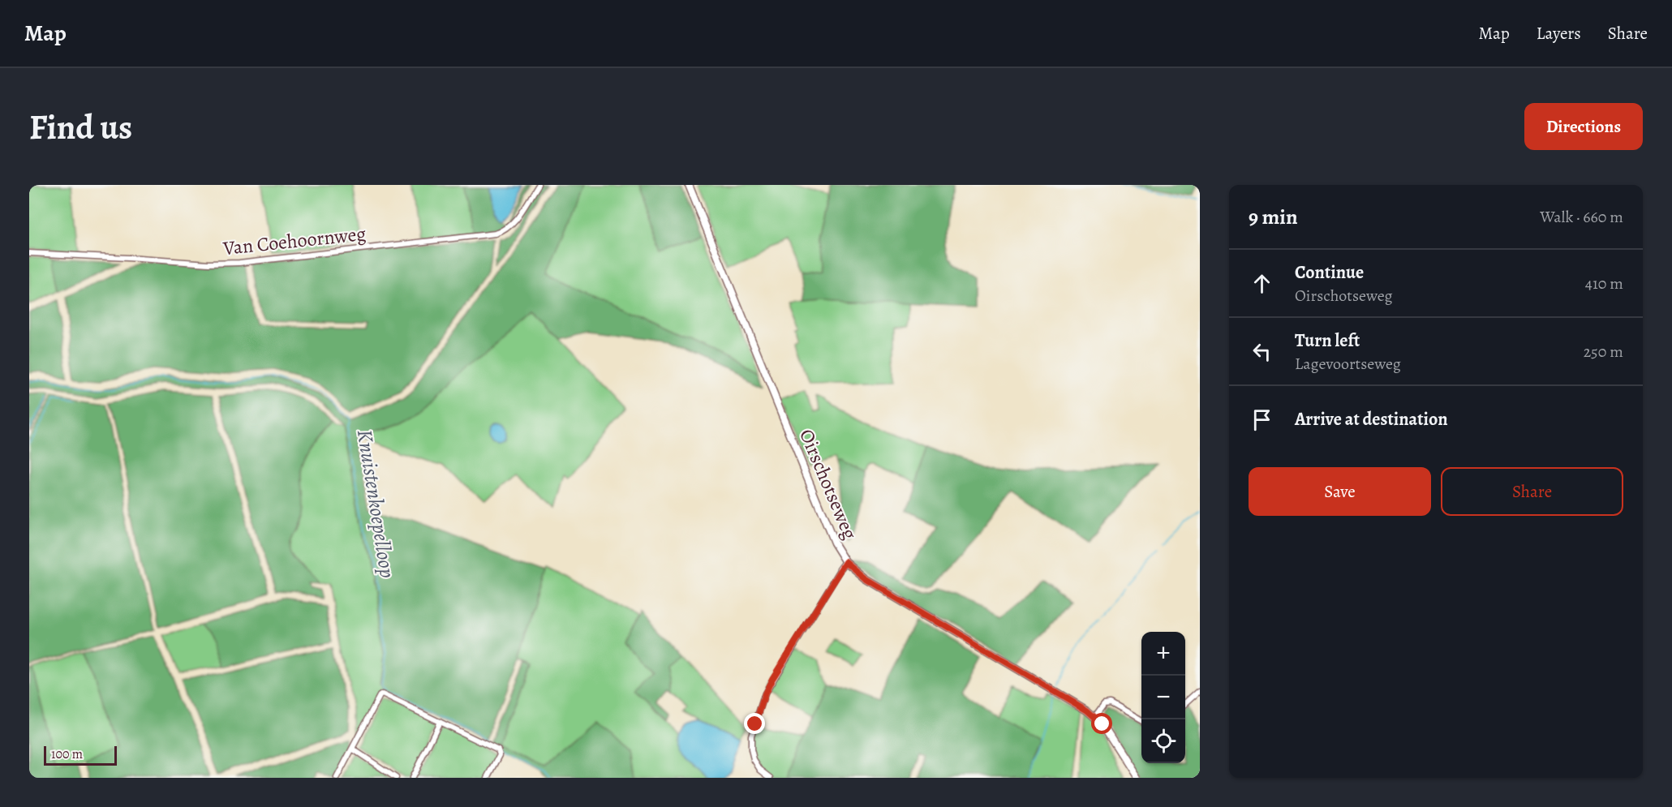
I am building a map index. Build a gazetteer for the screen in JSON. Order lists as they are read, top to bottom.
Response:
{
  "streets": {
    "street": ["Van Coehoornweg", "Oirschotseweg"]
  },
  "water": ["Knuistenkoepelloop"],
  "scale_bar": "100 m",
  "page": {
    "header": "Map",
    "nav": ["Map", "Layers", "Share"],
    "buttons": [
      "Directions",
      ["Save", "Share"]
    ],
    "title": "Find us",
    "heading": ["9 min", "Walk · 660 m"],
    "list": [
      ["Continue", "Oirschotseweg", "410 m"],
      ["Turn left", "Lagevoortseweg", "250 m"],
      "Arrive at destination"
    ],
    "map_buttons": ["+", "−"],
    "scale": "100 m"
  }
}
